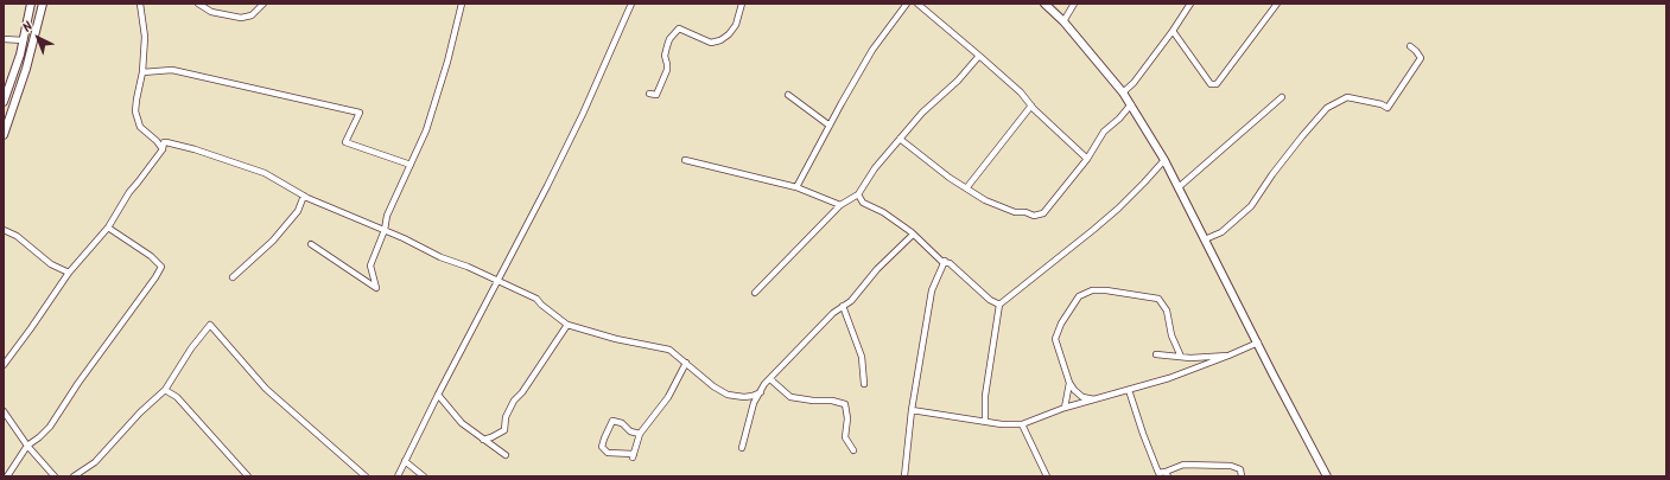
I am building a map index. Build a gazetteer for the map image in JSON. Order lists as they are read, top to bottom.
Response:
{
  "north": "top left"
}
